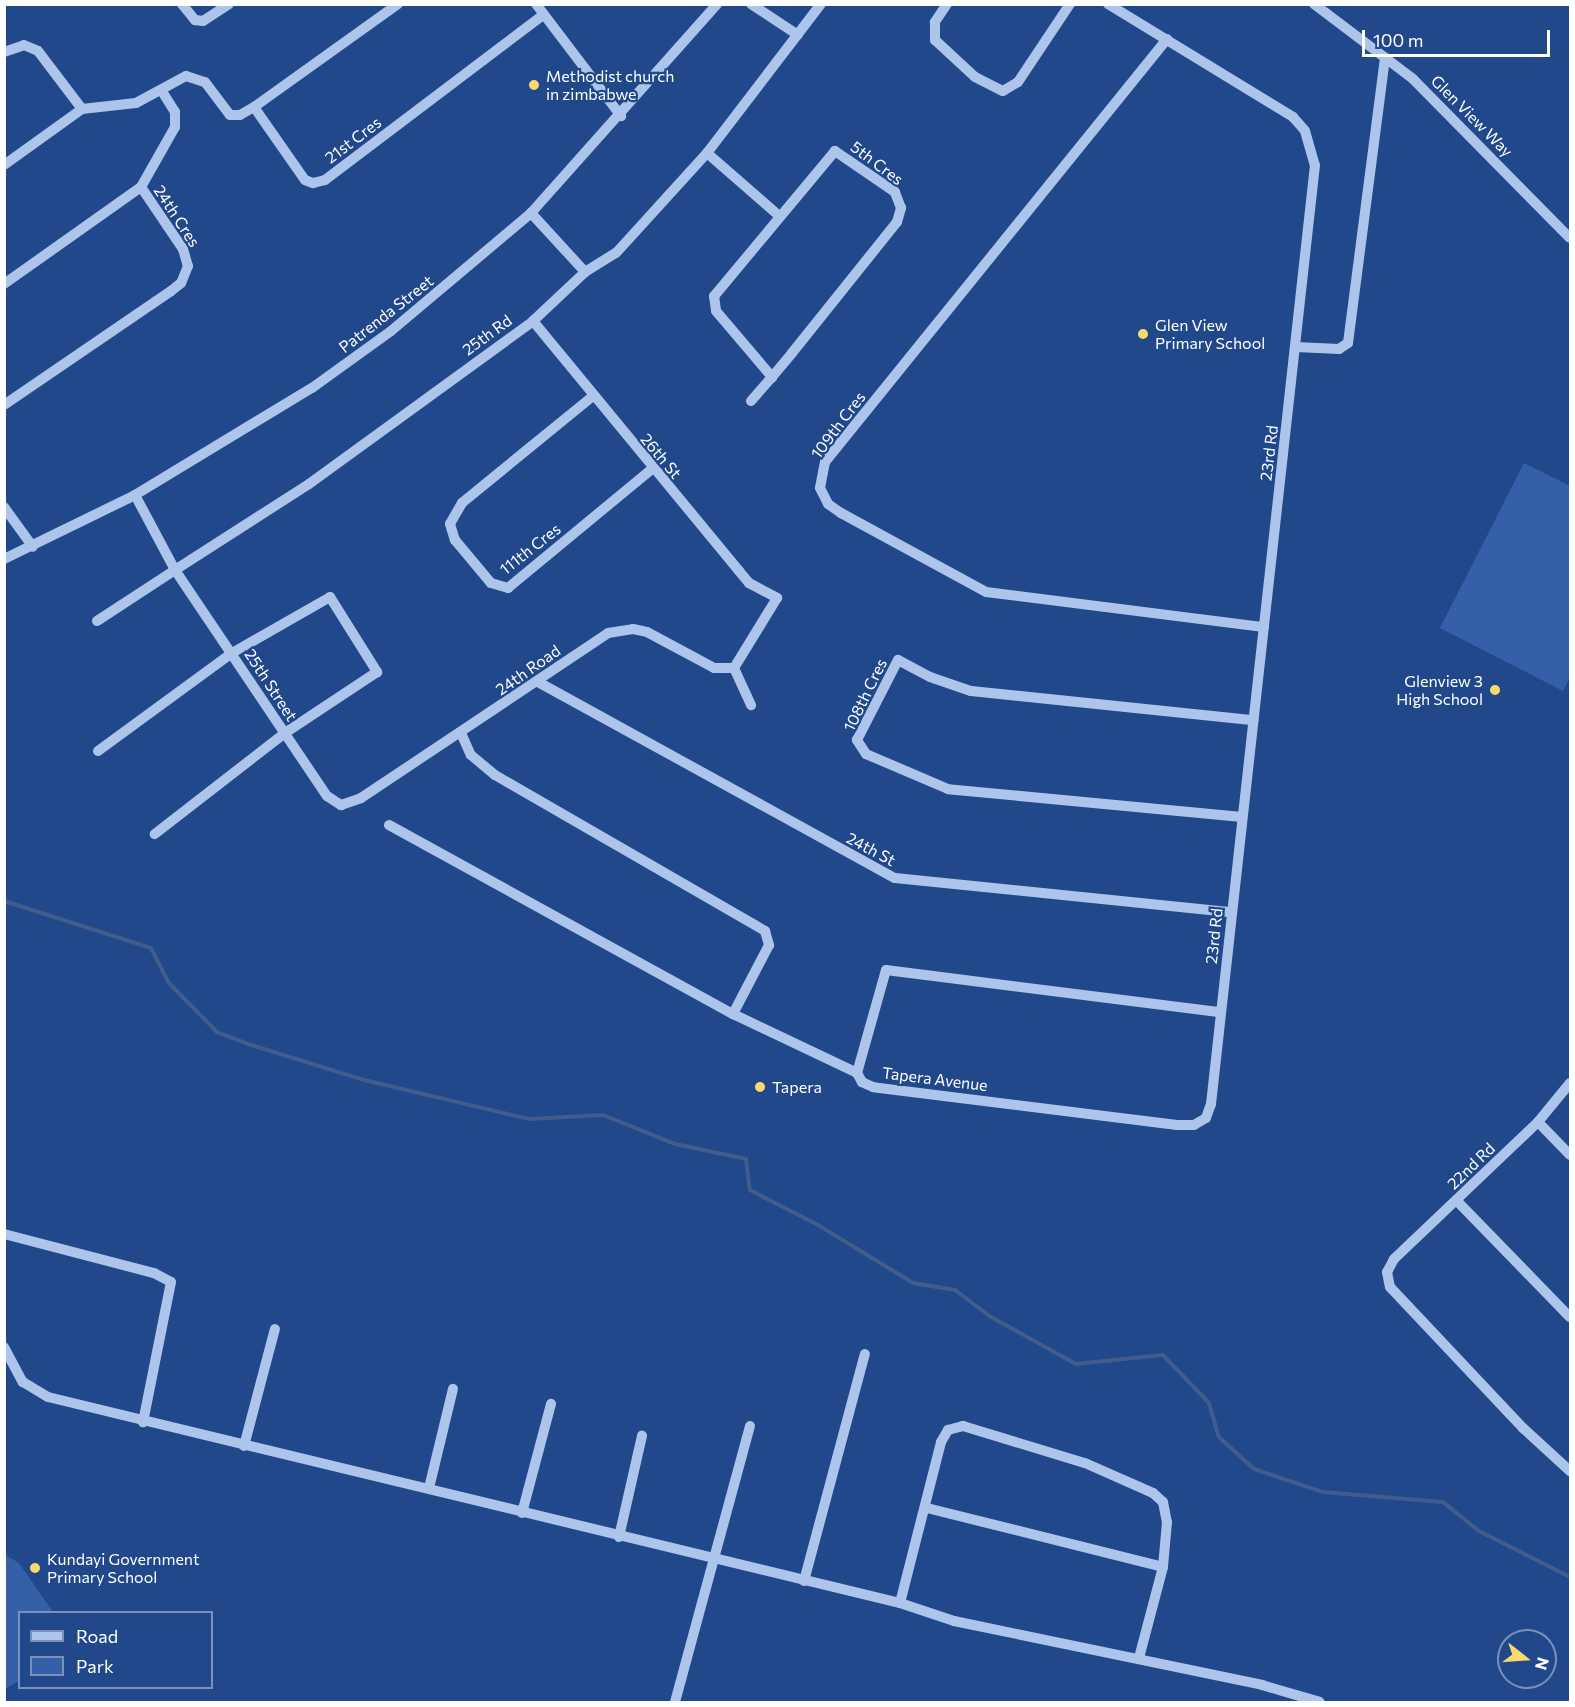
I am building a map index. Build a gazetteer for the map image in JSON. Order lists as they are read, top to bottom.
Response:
{
  "streets": {
    "street": [
      "Glen View Way",
      "21st Cres",
      "5th Cres",
      "24th Cres",
      "Patrenda Street",
      "25th Rd",
      "109th Cres",
      "23rd Rd",
      "26th St",
      "111th Cres",
      "24th Road",
      "25th Street",
      "108th Cres",
      "24th St",
      "Tapera Avenue",
      "22nd Rd"
    ]
  },
  "crossings": [
    ["25th Rd", "26th St"],
    ["25th Rd", "25th Street"],
    ["109th Cres", "23rd Rd"],
    ["23rd Rd", "108th Cres"],
    ["23rd Rd", "24th St"],
    ["23rd Rd", "Tapera Avenue"],
    ["26th St", "111th Cres"],
    ["26th St", "24th Road"],
    ["24th Road", "25th Street"],
    ["24th Road", "24th St"]
  ],
  "places": [
    "Methodist church in zimbabwe",
    "Glen View Primary School",
    "Glenview 3 High School",
    "Tapera",
    "Kundayi Government Primary School"
  ],
  "legend": ["Road", "Park"],
  "scale_bar": "100 m",
  "north": "right"
}
